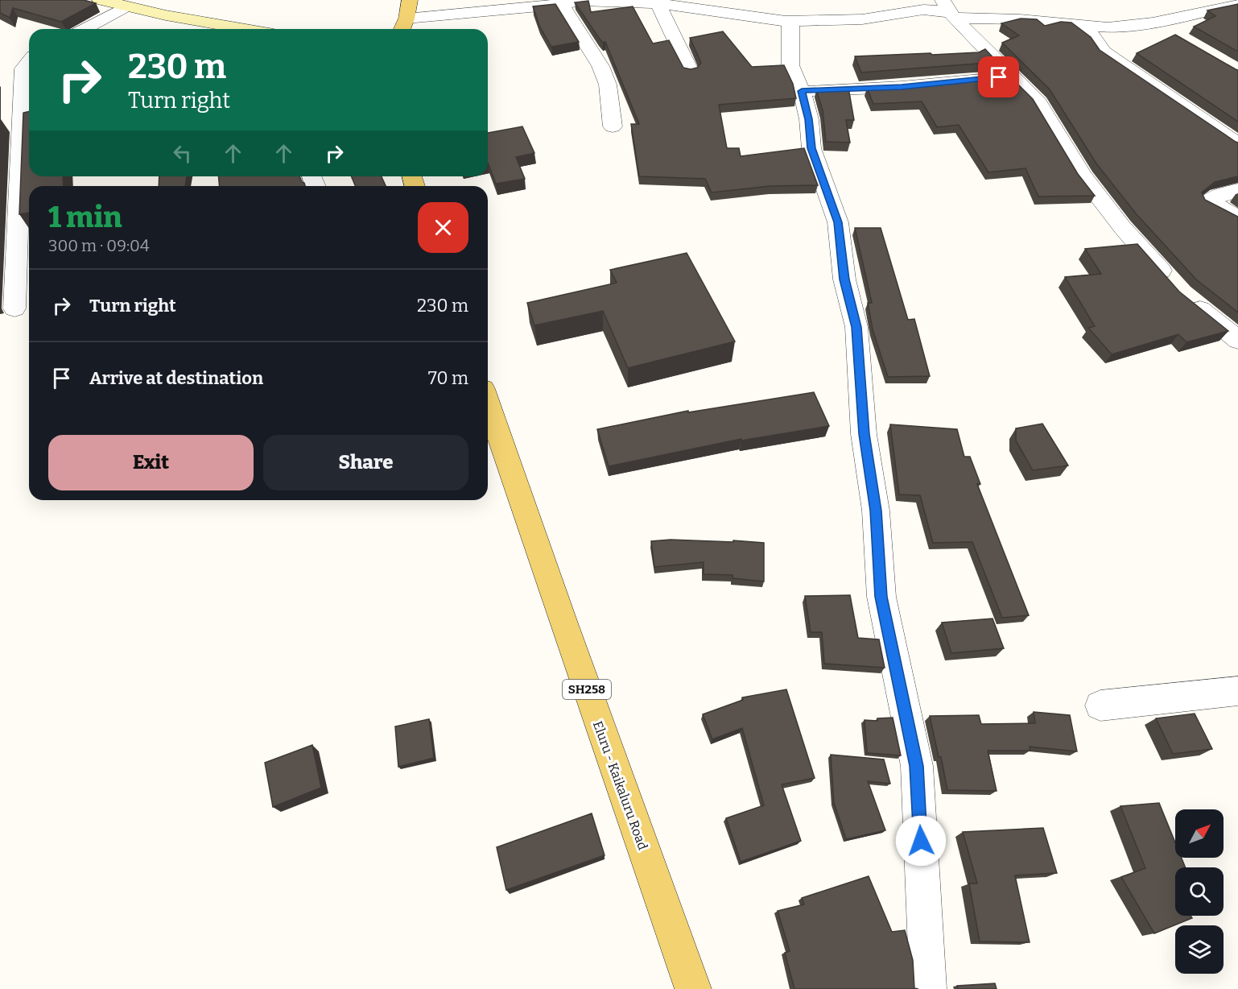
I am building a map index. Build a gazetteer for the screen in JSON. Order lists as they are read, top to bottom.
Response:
{
  "streets": {
    "main road": ["SH258", "Eluru - Kaikaluru Road"]
  },
  "north": "top right",
  "page": {
    "turn": ["230 m", "Turn right"],
    "heading": ["1 min", "300 m · 09:04"],
    "list": [
      {
        "name": "Turn right",
        "value": "230 m"
      },
      {
        "name": "Arrive at destination",
        "value": "70 m"
      }
    ],
    "buttons": ["Exit", "Share"]
  }
}
